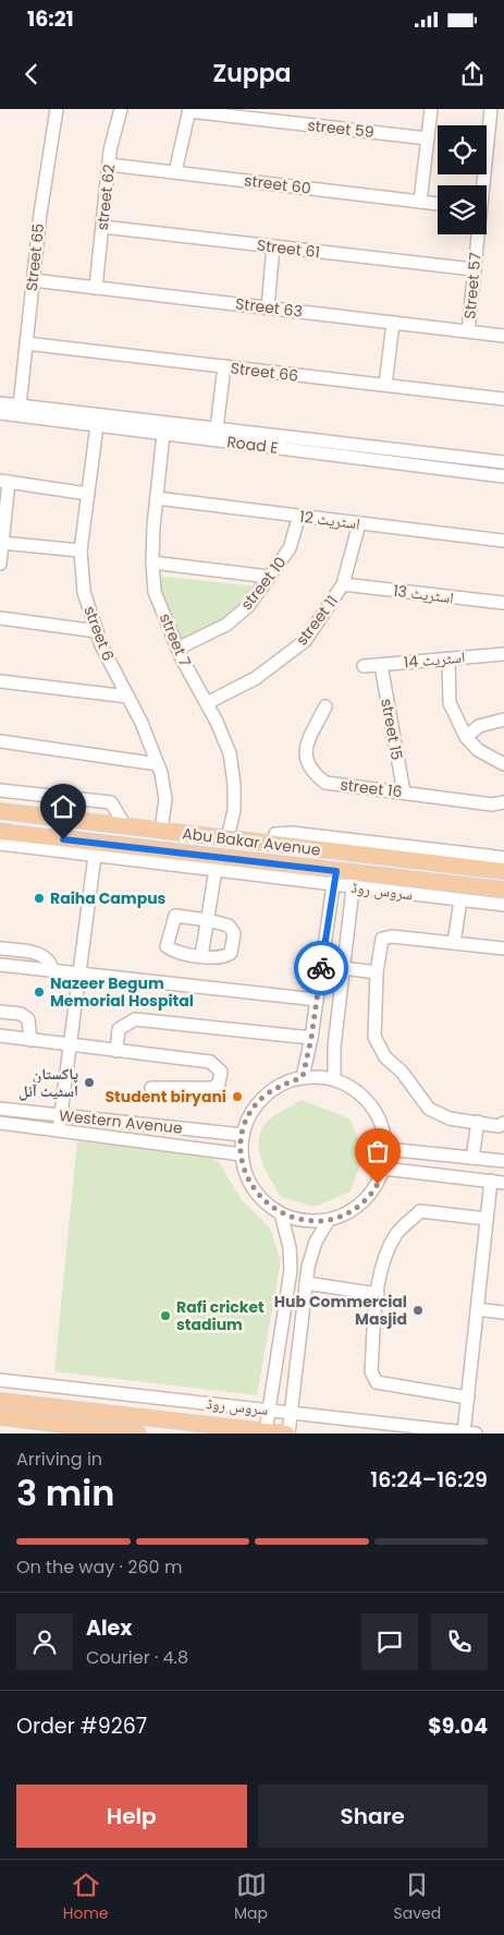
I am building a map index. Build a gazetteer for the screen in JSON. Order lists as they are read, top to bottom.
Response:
{
  "streets": {
    "main road": ["Abu Bakar Avenue"],
    "street": [
      "street 59",
      "street 60",
      "street 62",
      "Street 61",
      "Street 65",
      "Street 57",
      "Street 63",
      "Street 66",
      "Road E",
      "اسٹریٹ 12",
      "street 10",
      "اسٹریٹ 13",
      "street 11",
      "street 6",
      "street 7",
      "اسٹریٹ 14",
      "street 15",
      "street 16",
      "سروس روڈ",
      "Western Avenue"
    ]
  },
  "crossings": [
    ["street 60", "street 62"],
    ["street 62", "Street 61"],
    ["street 62", "Street 63"],
    ["Street 61", "Street 57"],
    ["Street 65", "Street 63"],
    ["Street 65", "Street 66"],
    ["Street 65", "Road E"],
    ["Street 57", "Street 63"],
    ["Road E", "street 6"],
    ["Road E", "street 7"],
    ["اسٹریٹ 12", "street 10"],
    ["اسٹریٹ 12", "street 11"],
    ["اسٹریٹ 12", "street 7"],
    ["street 10", "street 7"],
    ["اسٹریٹ 13", "street 11"],
    ["street 11", "street 7"],
    ["street 6", "Abu Bakar Avenue"],
    ["street 7", "Abu Bakar Avenue"],
    ["اسٹریٹ 14", "street 15"],
    ["street 15", "street 16"],
    ["Abu Bakar Avenue", "سروس روڈ"]
  ],
  "places": [
    "Raiha Campus",
    "Nazeer Begum Memorial Hospital",
    "پاکستان اسٹیٹ آئل",
    "Student biryani",
    "Hub Commercial Masjid",
    "Rafi cricket stadium"
  ],
  "page": {
    "status": "16:21",
    "header": "Zuppa",
    "heading": ["3 min", "Arriving in", "16:24–16:29"],
    "panel": [
      "Alex",
      "Courier · 4.8",
      "Order #9267",
      "$9.04"
    ],
    "bar": "On the way · 260 m",
    "buttons": ["Help", "Share"],
    "tabs": ["Home", "Map", "Saved"]
  }
}
